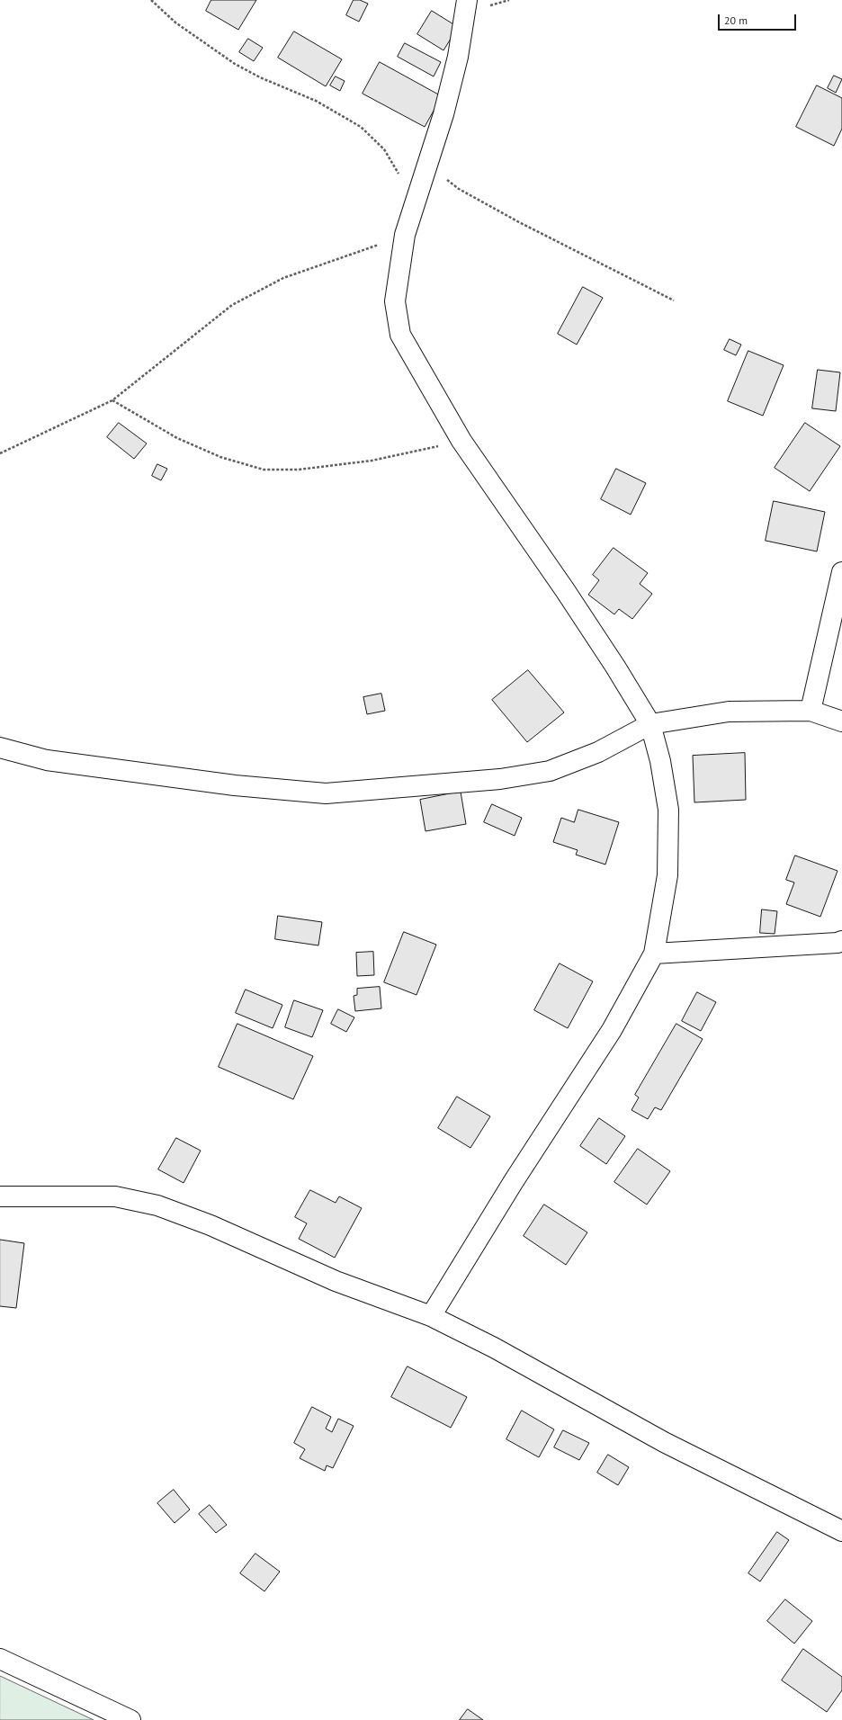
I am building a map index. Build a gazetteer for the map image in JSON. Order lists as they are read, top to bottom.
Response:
{
  "scale_bar": "20 m"
}
